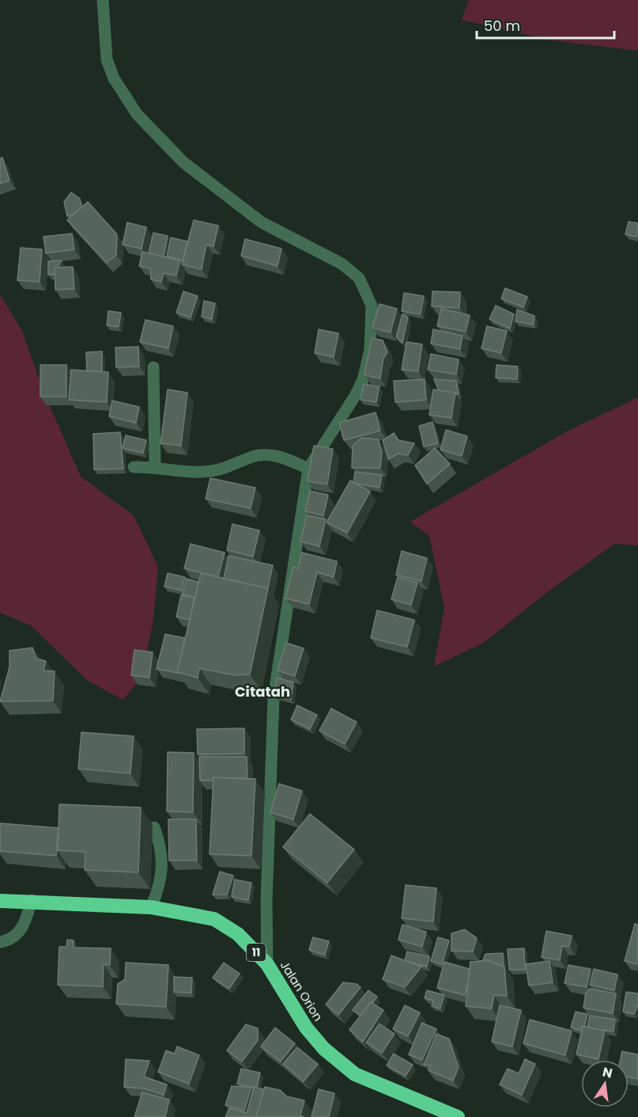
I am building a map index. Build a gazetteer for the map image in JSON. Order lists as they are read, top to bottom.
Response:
{
  "streets": {
    "highway": ["11", "Jalan Orion"]
  },
  "districts": ["Citatah"],
  "scale_bar": "50 m",
  "north": "top"
}
